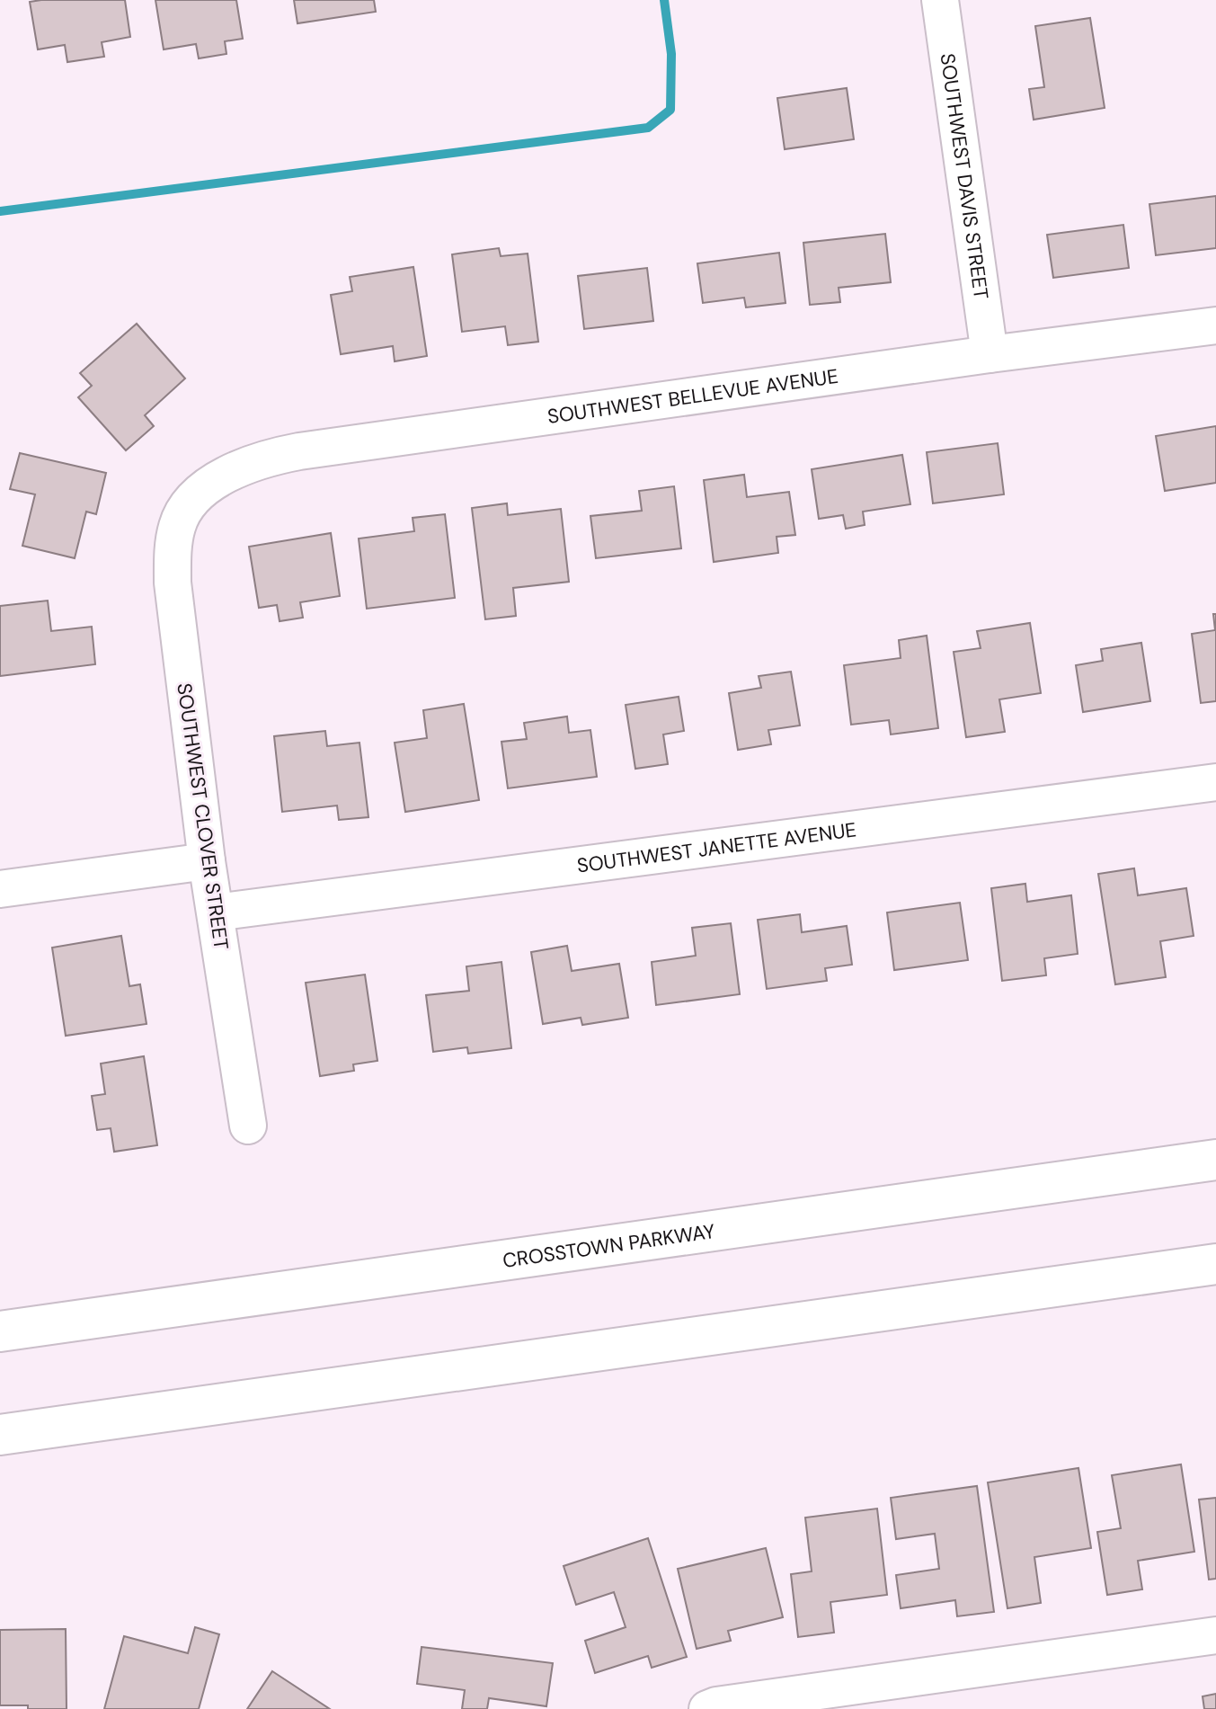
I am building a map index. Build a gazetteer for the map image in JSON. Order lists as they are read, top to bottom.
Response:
{
  "streets": {
    "main road": ["CROSSTOWN PARKWAY"],
    "street": [
      "SOUTHWEST DAVIS STREET",
      "SOUTHWEST BELLEVUE AVENUE",
      "SOUTHWEST CLOVER STREET",
      "SOUTHWEST JANETTE AVENUE"
    ]
  },
  "crossings": [
    ["SOUTHWEST DAVIS STREET", "SOUTHWEST BELLEVUE AVENUE"],
    ["SOUTHWEST BELLEVUE AVENUE", "SOUTHWEST CLOVER STREET"],
    ["SOUTHWEST CLOVER STREET", "SOUTHWEST JANETTE AVENUE"]
  ]
}
